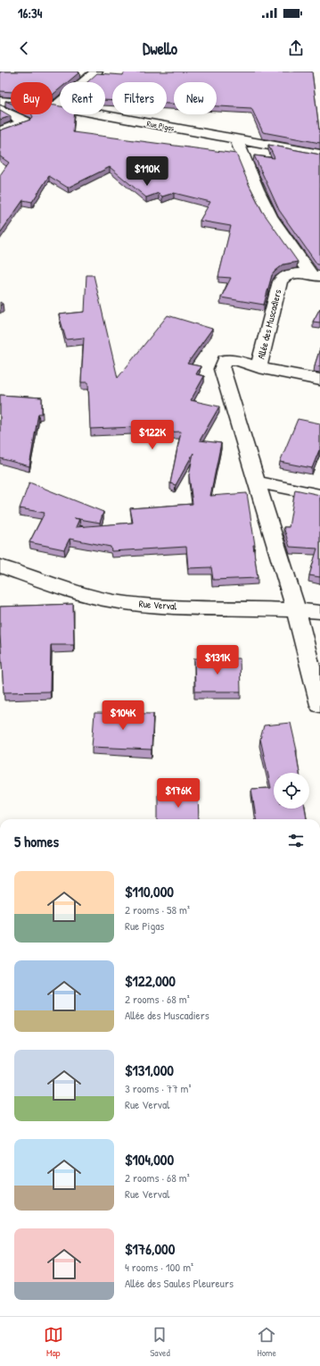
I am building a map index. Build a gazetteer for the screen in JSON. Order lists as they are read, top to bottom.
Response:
{
  "streets": {
    "street": ["Rue Pigas", "Allée des Muscadiers", "Rue Verval"]
  },
  "crossings": [
    ["Rue Pigas", "Allée des Muscadiers"],
    ["Allée des Muscadiers", "Rue Verval"]
  ],
  "page": {
    "status": "16:34",
    "header": "Dwello",
    "chip": [
      "Buy",
      "Rent",
      "Filters",
      "New"
    ],
    "price": [
      "$110K",
      "$122K",
      "$131K",
      "$104K",
      "$176K"
    ],
    "heading": "5 homes",
    "list": [
      {
        "name": "$110,000",
        "note": "2 rooms · 58 m² · Rue Pigas"
      },
      {
        "name": "$122,000",
        "note": "2 rooms · 68 m² · Allée des Muscadiers"
      },
      {
        "name": "$131,000",
        "note": "3 rooms · 77 m² · Rue Verval"
      },
      {
        "name": "$104,000",
        "note": "2 rooms · 68 m² · Rue Verval"
      },
      {
        "name": "$176,000",
        "note": "4 rooms · 100 m² · Allée des Saules Pleureurs"
      }
    ],
    "tabs": ["Map", "Saved", "Home"]
  }
}
